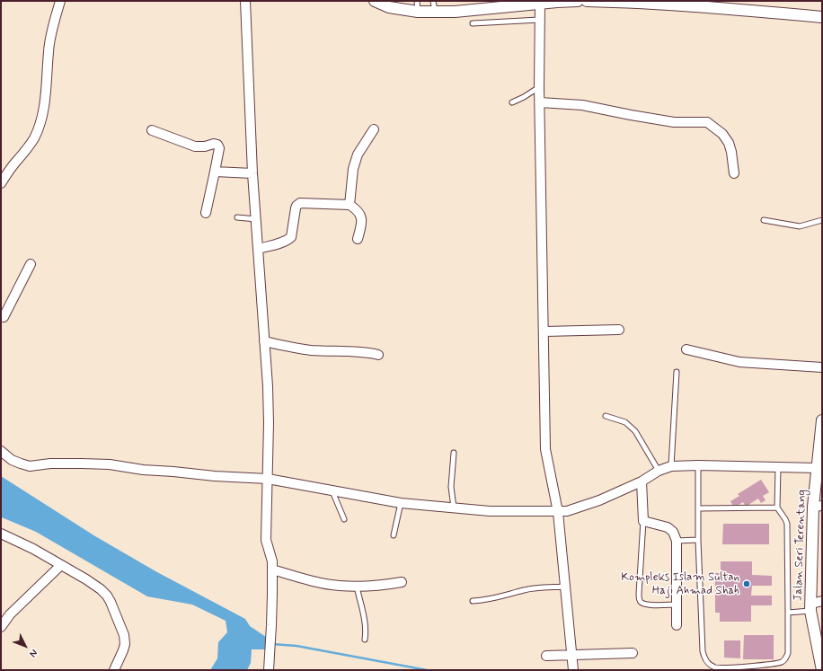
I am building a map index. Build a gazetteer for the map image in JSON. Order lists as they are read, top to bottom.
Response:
{
  "streets": {
    "street": ["Jalan Seri Terentang"]
  },
  "places": ["Kompleks Islam Sultan Haji Ahmad Shah"],
  "north": "bottom right"
}
